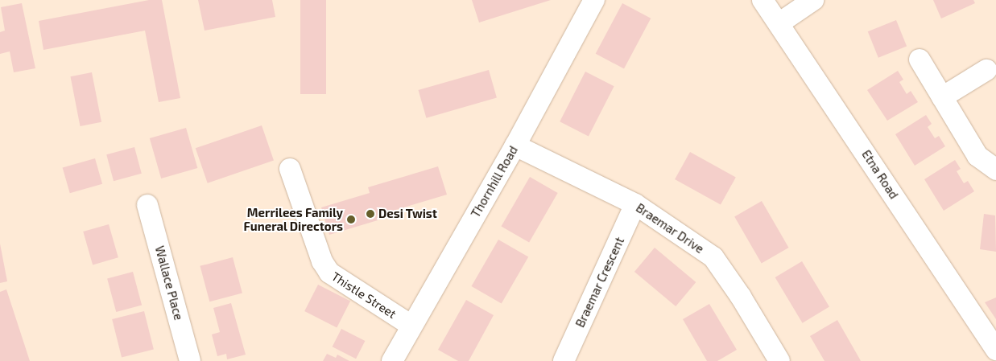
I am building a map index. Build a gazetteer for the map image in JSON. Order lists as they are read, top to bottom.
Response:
{
  "streets": {
    "street": [
      "Etna Road",
      "Thornhill Road",
      "Braemar Drive",
      "Braemar Crescent",
      "Wallace Place",
      "Thistle Street"
    ]
  },
  "crossings": [
    ["Thornhill Road", "Braemar Drive"],
    ["Thornhill Road", "Thistle Street"],
    ["Braemar Drive", "Braemar Crescent"]
  ],
  "places": ["Desi Twist", "Merrilees Family Funeral Directors"]
}
